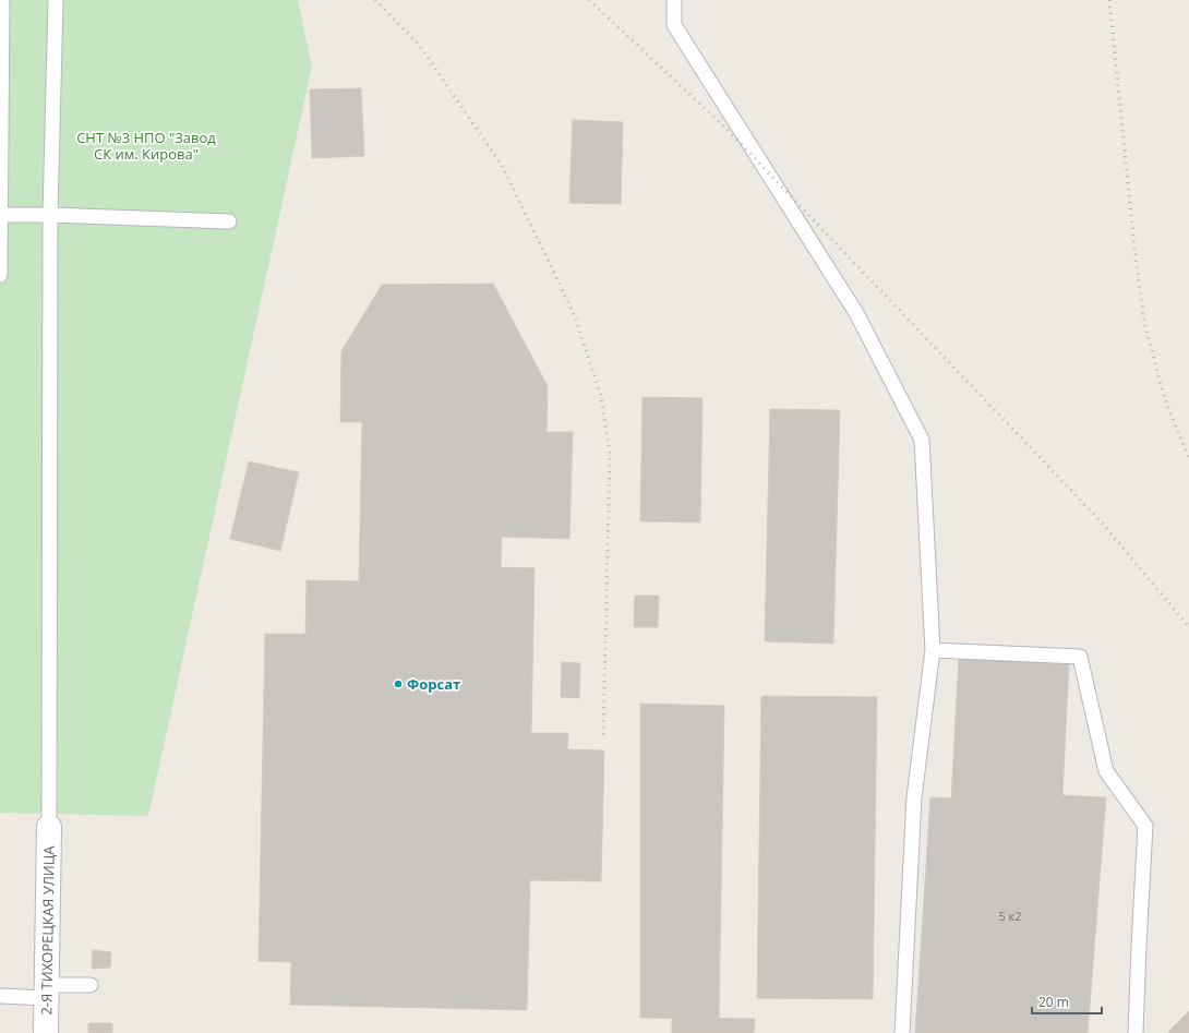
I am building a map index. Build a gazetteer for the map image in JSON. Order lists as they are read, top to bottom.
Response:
{
  "streets": {
    "street": ["2-Я ТИХОРЕЦКАЯ УЛИЦА"]
  },
  "parks": ["СНТ №3 НПО \"Завод СК им. Кирова\""],
  "places": ["Форсат"],
  "house_numbers": ["5 к2"],
  "scale_bar": "20 m"
}
